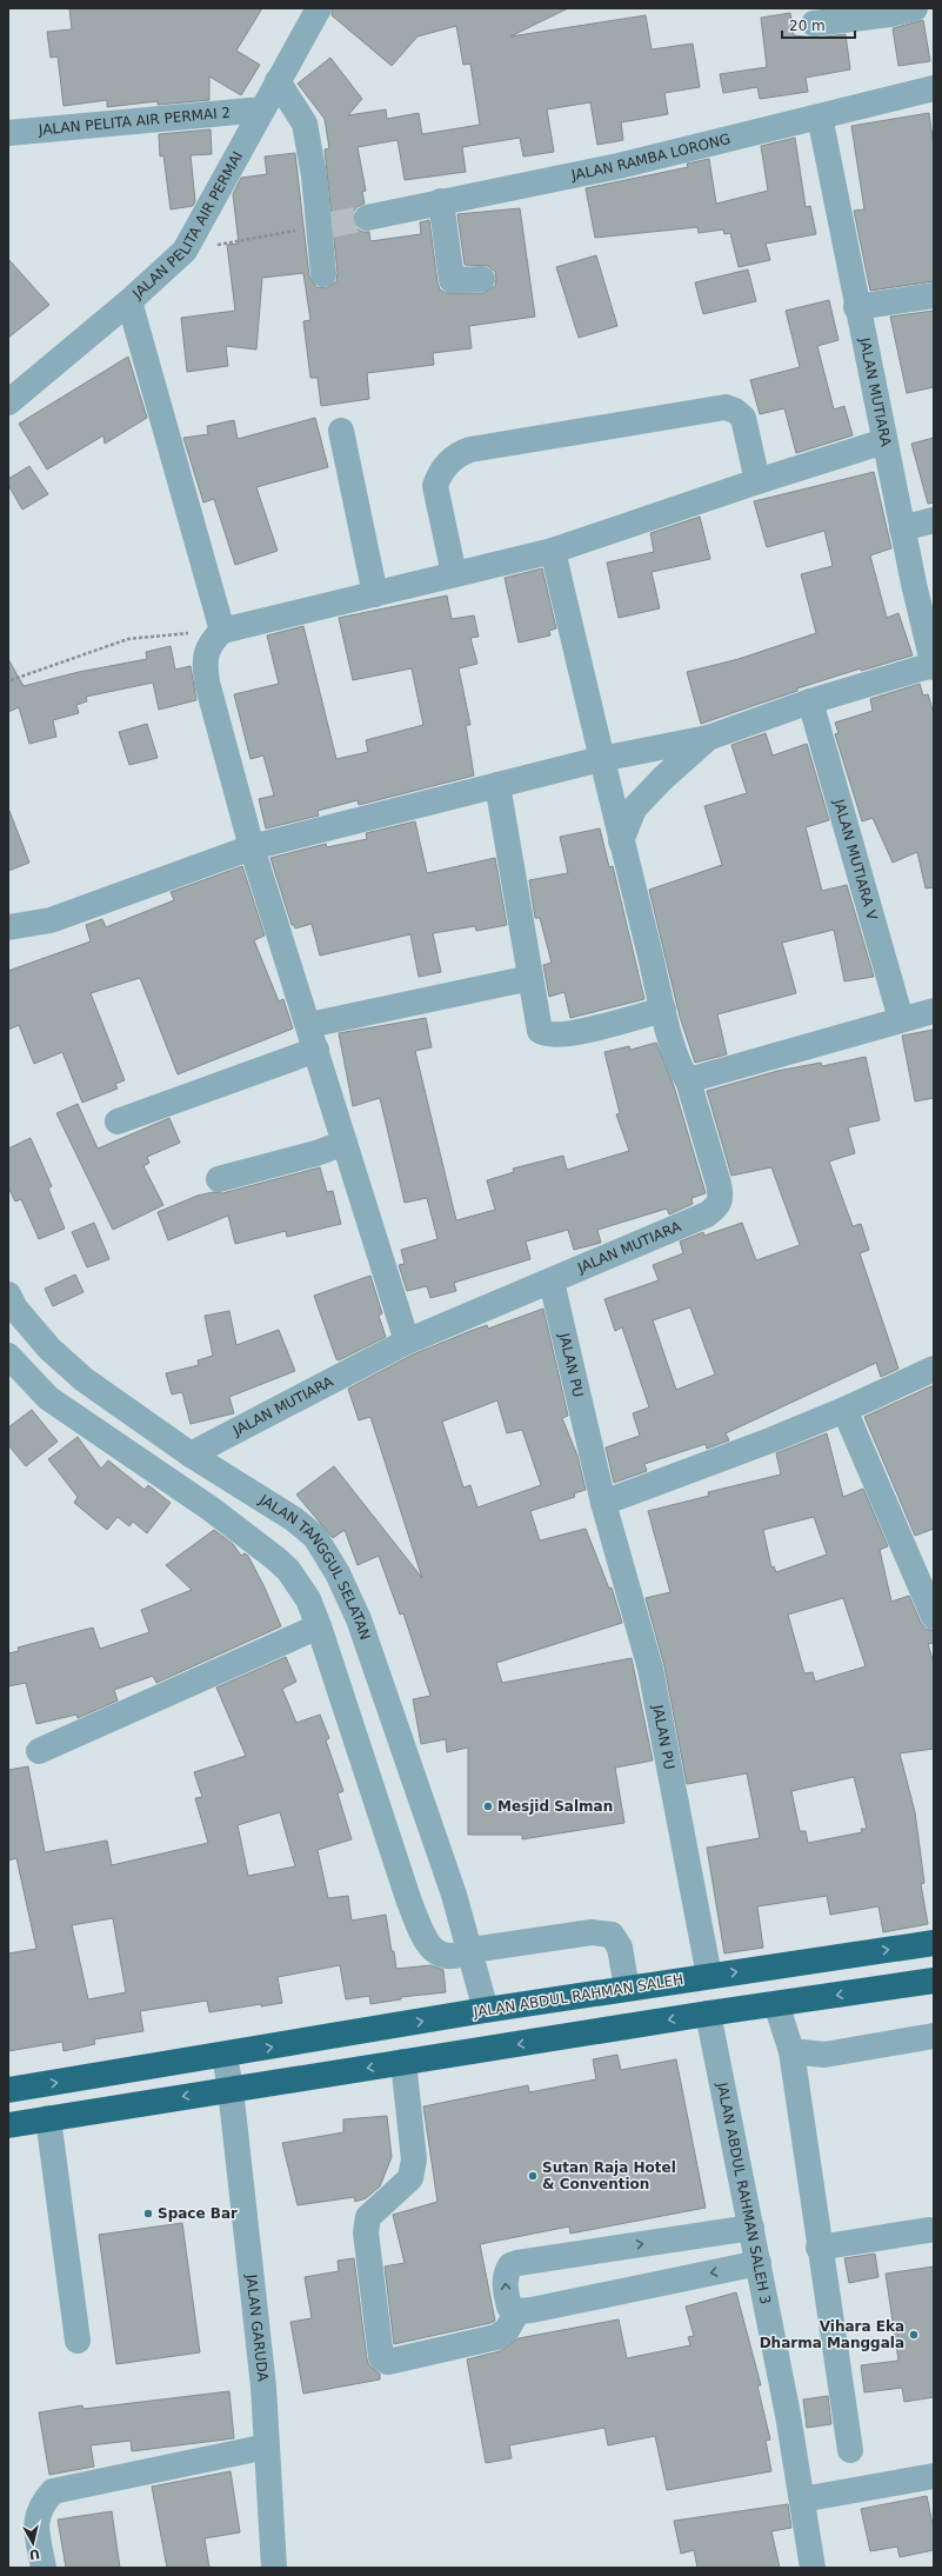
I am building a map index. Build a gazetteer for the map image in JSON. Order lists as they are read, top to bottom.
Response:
{
  "streets": {
    "highway": ["JALAN ABDUL RAHMAN SALEH"],
    "street": [
      "JALAN PELITA AIR PERMAI 2",
      "JALAN RAMBA LORONG",
      "JALAN PELITA AIR PERMAI",
      "JALAN MUTIARA",
      "JALAN MUTIARA V",
      "JALAN PU",
      "JALAN TANGGUL SELATAN",
      "JALAN ABDUL RAHMAN SALEH 3",
      "JALAN GARUDA"
    ]
  },
  "crossings": [
    ["JALAN PELITA AIR PERMAI 2", "JALAN PELITA AIR PERMAI"],
    ["JALAN RAMBA LORONG", "JALAN MUTIARA"],
    ["JALAN MUTIARA", "JALAN PU"],
    ["JALAN MUTIARA", "JALAN TANGGUL SELATAN"],
    ["JALAN PU", "JALAN ABDUL RAHMAN SALEH"],
    ["JALAN TANGGUL SELATAN", "JALAN ABDUL RAHMAN SALEH"]
  ],
  "places": [
    "Mesjid Salman",
    "Sutan Raja Hotel & Convention",
    "Space Bar",
    "Vihara Eka Dharma Manggala"
  ],
  "scale_bar": "20 m",
  "north": "bottom"
}
